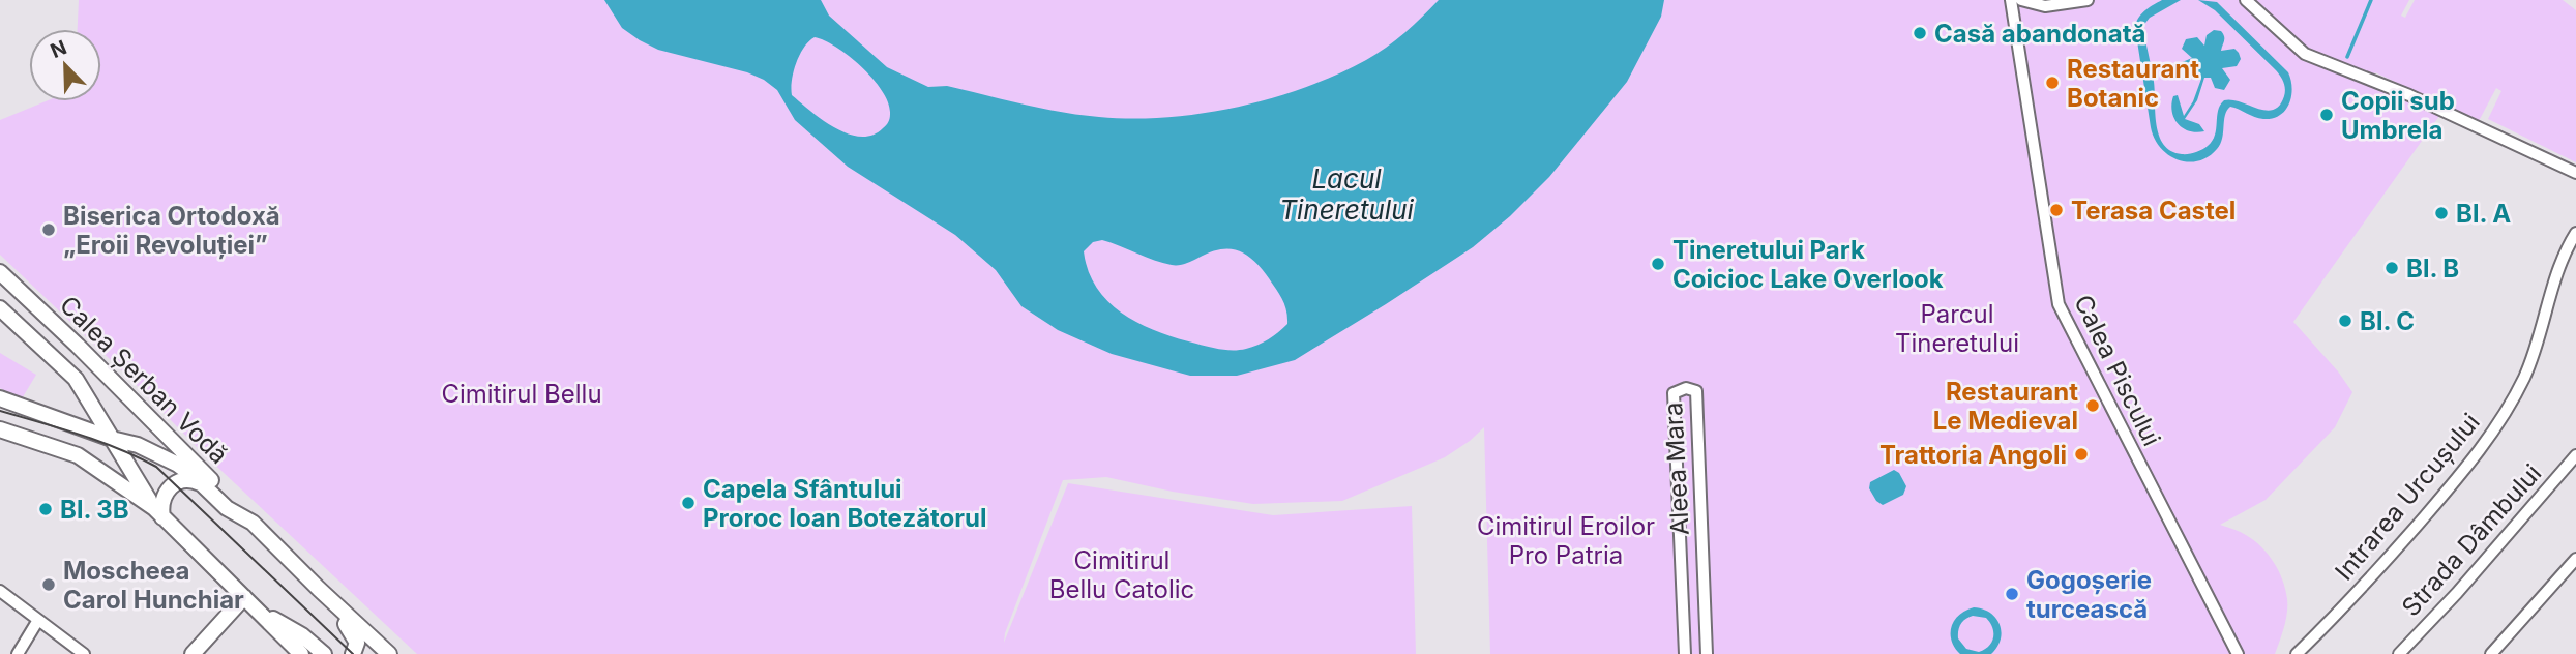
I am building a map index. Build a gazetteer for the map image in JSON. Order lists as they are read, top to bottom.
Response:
{
  "streets": {
    "main road": ["Calea Șerban Vodă"],
    "street": [
      "Calea Piscului",
      "Aleea Mara",
      "Intrarea Urcușului",
      "Strada Dâmbului"
    ]
  },
  "water": ["Lacul Tineretului"],
  "parks": [
    "Parcul Tineretului",
    "Cimitirul Bellu",
    "Cimitirul Eroilor Pro Patria",
    "Cimitirul Bellu Catolic"
  ],
  "places": [
    "Casă abandonată",
    "Restaurant Botanic",
    "Copii sub Umbrela",
    "Terasa Castel",
    "Bl. A",
    "Biserica Ortodoxă „Eroii Revoluției”",
    "Tineretului Park Coicioc Lake Overlook",
    "Bl. B",
    "Bl. C",
    "Restaurant Le Medieval",
    "Trattoria Angoli",
    "Capela Sfântului Proroc Ioan Botezătorul",
    "Bl. 3B",
    "Moscheea Carol Hunchiar",
    "Gogoșerie turcească"
  ],
  "north": "top left"
}
